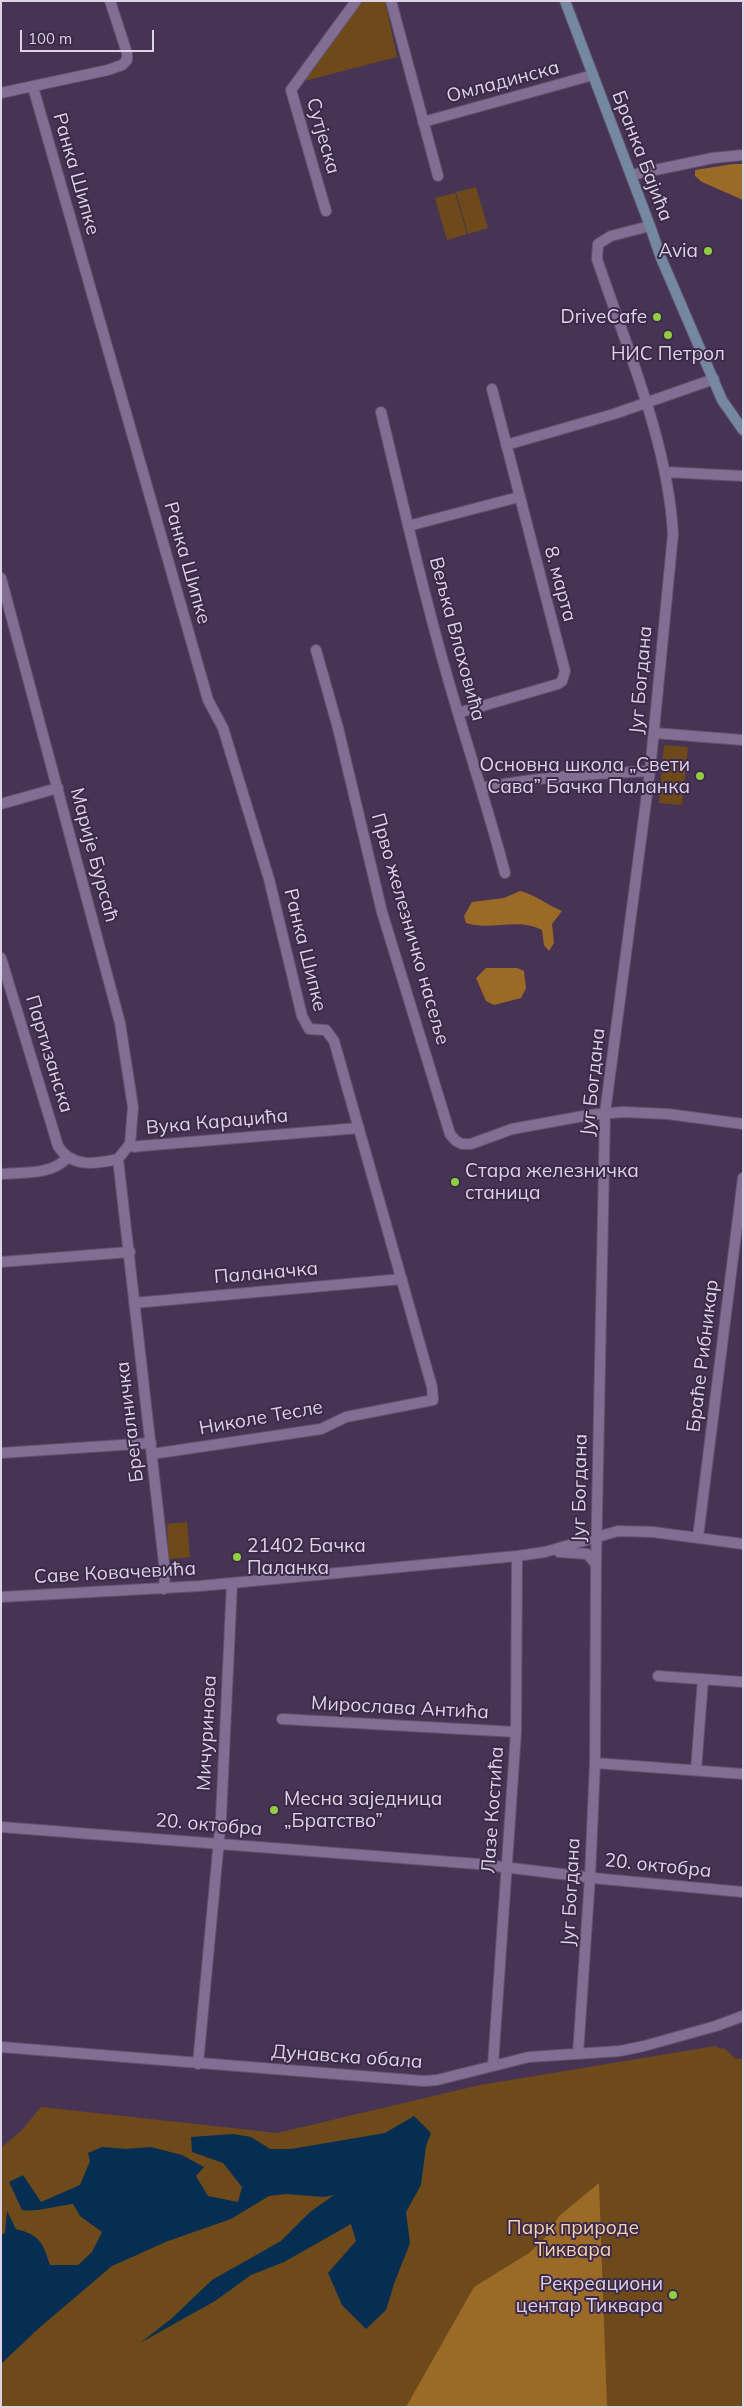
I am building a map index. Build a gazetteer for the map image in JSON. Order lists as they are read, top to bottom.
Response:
{
  "streets": {
    "main road": ["Бранка Бајића"],
    "street": [
      "Омладинска",
      "Сутјеска",
      "Ранка Шипке",
      "8. марта",
      "Вељка Влаховића",
      "Југ Богдана",
      "Марије Бурсаћ",
      "Прво железничко насеље",
      "Партизанска",
      "Вука Караџића",
      "Паланачка",
      "Браће Рибникар",
      "Николе Тесле",
      "Брегалничка",
      "Саве Ковачевића",
      "Мирослава Антића",
      "Мичуринова",
      "Лазе Костића",
      "20. октобра",
      "Дунавска обала"
    ]
  },
  "crossings": [
    ["Омладинска", "Бранка Бајића"],
    ["Бранка Бајића", "Југ Богдана"],
    ["Ранка Шипке", "Вука Караџића"],
    ["8. марта", "Вељка Влаховића"],
    ["Југ Богдана", "Прво железничко насеље"],
    ["Југ Богдана", "20. октобра"],
    ["Југ Богдана", "Дунавска обала"],
    ["Марије Бурсаћ", "Вука Караџића"],
    ["Вука Караџића", "Брегалничка"],
    ["Паланачка", "Николе Тесле"],
    ["Паланачка", "Брегалничка"],
    ["Николе Тесле", "Брегалничка"],
    ["Брегалничка", "Саве Ковачевића"],
    ["Саве Ковачевића", "Мичуринова"],
    ["Саве Ковачевића", "Лазе Костића"],
    ["Мирослава Антића", "Лазе Костића"],
    ["Мичуринова", "20. октобра"],
    ["Мичуринова", "Дунавска обала"],
    ["Лазе Костића", "20. октобра"],
    ["Лазе Костића", "Дунавска обала"]
  ],
  "parks": ["Парк природе Тиквара"],
  "places": [
    "Avia",
    "DriveCafe",
    "НИС Петрол",
    "Основна школа „Свети Сава” Бачка Паланка",
    "Стара железничка станица",
    "21402 Бачка Паланка",
    "Месна заједница „Братство”",
    "Рекреациони центар Тиквара"
  ],
  "scale_bar": "100 m"
}
